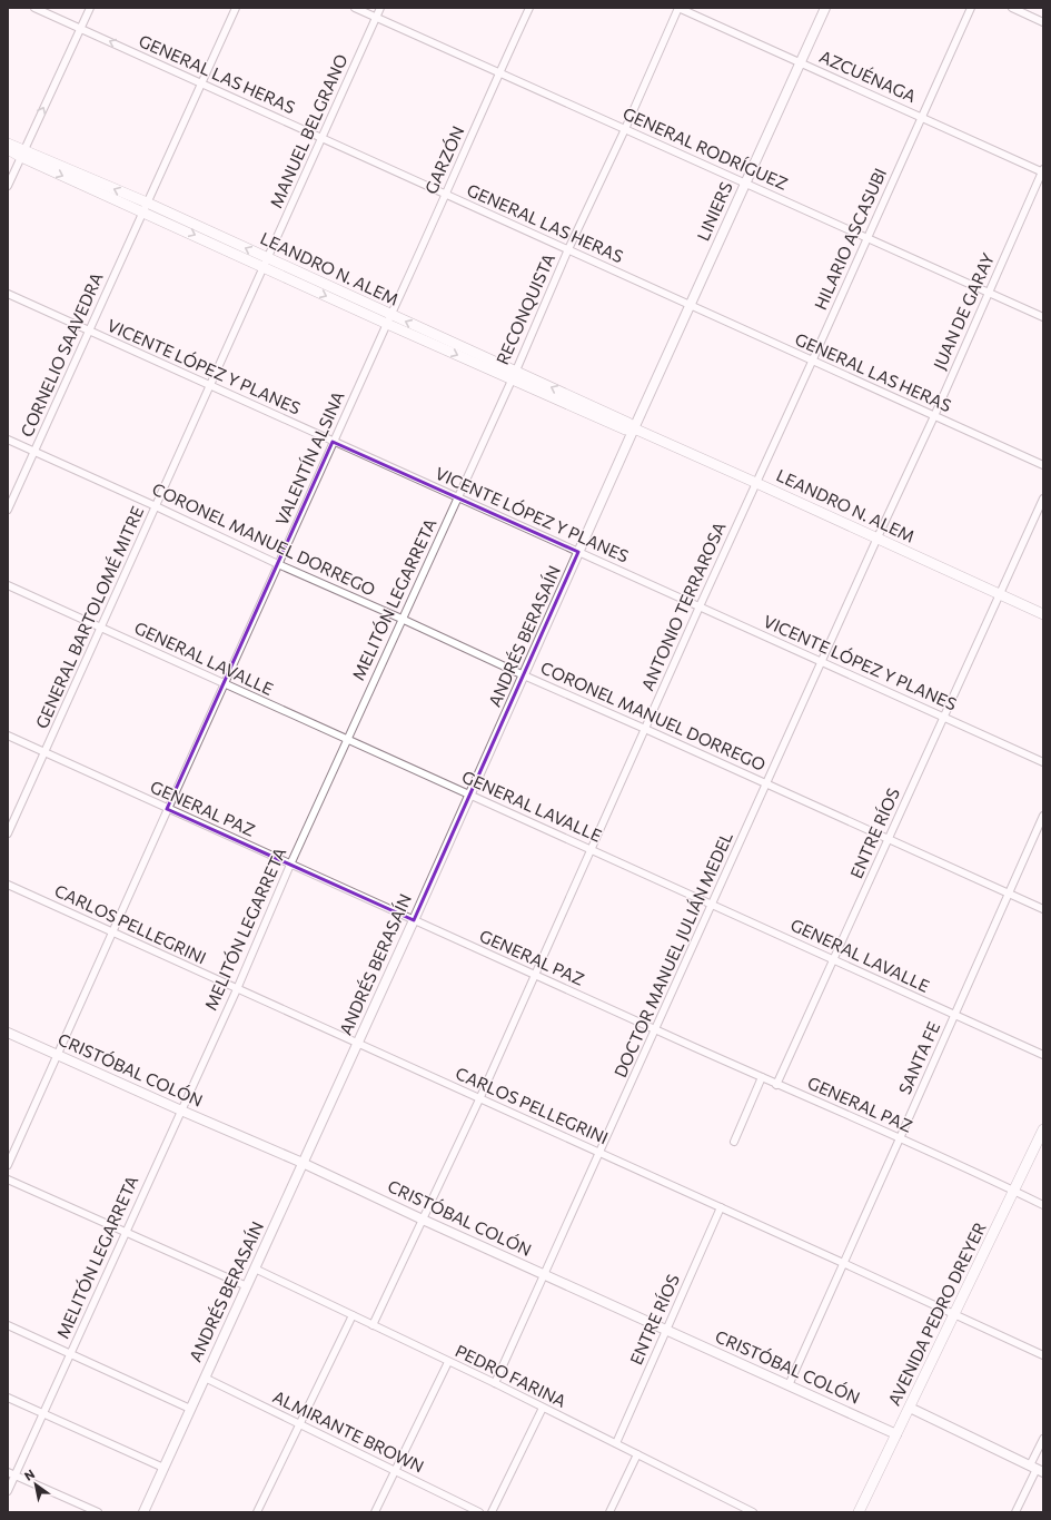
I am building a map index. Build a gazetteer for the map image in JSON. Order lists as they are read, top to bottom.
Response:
{
  "streets": {
    "main road": ["LEANDRO N. ALEM", "AVENIDA PEDRO DREYER"],
    "street": [
      "GENERAL LAS HERAS",
      "AZCUÉNAGA",
      "MANUEL BELGRANO",
      "GENERAL RODRÍGUEZ",
      "GARZÓN",
      "LINIERS",
      "HILARIO ASCASUBI",
      "RECONQUISTA",
      "JUAN DE GARAY",
      "CORNELIO SAAVEDRA",
      "VICENTE LÓPEZ Y PLANES",
      "VALENTÍN ALSINA",
      "CORONEL MANUEL DORREGO",
      "MELITÓN LEGARRETA",
      "ANTONIO TERRAROSA",
      "GENERAL BARTOLOMÉ MITRE",
      "ANDRÉS BERASAÍN",
      "GENERAL LAVALLE",
      "GENERAL PAZ",
      "ENTRE RÍOS",
      "CARLOS PELLEGRINI",
      "DOCTOR MANUEL JULIÁN MEDEL",
      "SANTA FE",
      "CRISTÓBAL COLÓN",
      "PEDRO FARINA",
      "ALMIRANTE BROWN"
    ]
  },
  "crossings": [
    ["GENERAL LAS HERAS", "MANUEL BELGRANO"],
    ["GENERAL LAS HERAS", "GARZÓN"],
    ["GENERAL LAS HERAS", "LINIERS"],
    ["GENERAL LAS HERAS", "HILARIO ASCASUBI"],
    ["GENERAL LAS HERAS", "RECONQUISTA"],
    ["GENERAL LAS HERAS", "JUAN DE GARAY"],
    ["GENERAL LAS HERAS", "CORNELIO SAAVEDRA"],
    ["AZCUÉNAGA", "LINIERS"],
    ["AZCUÉNAGA", "HILARIO ASCASUBI"],
    ["AZCUÉNAGA", "RECONQUISTA"],
    ["AZCUÉNAGA", "JUAN DE GARAY"],
    ["MANUEL BELGRANO", "GENERAL RODRÍGUEZ"],
    ["MANUEL BELGRANO", "LEANDRO N. ALEM"],
    ["MANUEL BELGRANO", "GENERAL BARTOLOMÉ MITRE"],
    ["GENERAL RODRÍGUEZ", "GARZÓN"],
    ["GENERAL RODRÍGUEZ", "LINIERS"],
    ["GENERAL RODRÍGUEZ", "HILARIO ASCASUBI"],
    ["GENERAL RODRÍGUEZ", "RECONQUISTA"],
    ["GENERAL RODRÍGUEZ", "JUAN DE GARAY"],
    ["GARZÓN", "LEANDRO N. ALEM"],
    ["GARZÓN", "VALENTÍN ALSINA"],
    ["LINIERS", "LEANDRO N. ALEM"],
    ["LINIERS", "ANDRÉS BERASAÍN"],
    ["HILARIO ASCASUBI", "LEANDRO N. ALEM"],
    ["HILARIO ASCASUBI", "ANTONIO TERRAROSA"],
    ["LEANDRO N. ALEM", "RECONQUISTA"],
    ["LEANDRO N. ALEM", "JUAN DE GARAY"],
    ["LEANDRO N. ALEM", "CORNELIO SAAVEDRA"],
    ["LEANDRO N. ALEM", "VALENTÍN ALSINA"],
    ["LEANDRO N. ALEM", "MELITÓN LEGARRETA"],
    ["LEANDRO N. ALEM", "ANTONIO TERRAROSA"],
    ["LEANDRO N. ALEM", "GENERAL BARTOLOMÉ MITRE"],
    ["LEANDRO N. ALEM", "ANDRÉS BERASAÍN"],
    ["LEANDRO N. ALEM", "ENTRE RÍOS"],
    ["LEANDRO N. ALEM", "DOCTOR MANUEL JULIÁN MEDEL"],
    ["RECONQUISTA", "MELITÓN LEGARRETA"],
    ["JUAN DE GARAY", "DOCTOR MANUEL JULIÁN MEDEL"],
    ["CORNELIO SAAVEDRA", "VICENTE LÓPEZ Y PLANES"],
    ["CORNELIO SAAVEDRA", "CORONEL MANUEL DORREGO"],
    ["VICENTE LÓPEZ Y PLANES", "VALENTÍN ALSINA"],
    ["VICENTE LÓPEZ Y PLANES", "MELITÓN LEGARRETA"],
    ["VICENTE LÓPEZ Y PLANES", "ANTONIO TERRAROSA"],
    ["VICENTE LÓPEZ Y PLANES", "GENERAL BARTOLOMÉ MITRE"],
    ["VICENTE LÓPEZ Y PLANES", "ANDRÉS BERASAÍN"],
    ["VICENTE LÓPEZ Y PLANES", "ENTRE RÍOS"],
    ["VICENTE LÓPEZ Y PLANES", "DOCTOR MANUEL JULIÁN MEDEL"],
    ["VALENTÍN ALSINA", "CORONEL MANUEL DORREGO"],
    ["VALENTÍN ALSINA", "GENERAL LAVALLE"],
    ["VALENTÍN ALSINA", "GENERAL PAZ"],
    ["VALENTÍN ALSINA", "CARLOS PELLEGRINI"],
    ["VALENTÍN ALSINA", "CRISTÓBAL COLÓN"],
    ["CORONEL MANUEL DORREGO", "MELITÓN LEGARRETA"],
    ["CORONEL MANUEL DORREGO", "ANTONIO TERRAROSA"],
    ["CORONEL MANUEL DORREGO", "GENERAL BARTOLOMÉ MITRE"],
    ["CORONEL MANUEL DORREGO", "ANDRÉS BERASAÍN"],
    ["CORONEL MANUEL DORREGO", "ENTRE RÍOS"],
    ["CORONEL MANUEL DORREGO", "DOCTOR MANUEL JULIÁN MEDEL"],
    ["CORONEL MANUEL DORREGO", "SANTA FE"],
    ["MELITÓN LEGARRETA", "GENERAL LAVALLE"],
    ["MELITÓN LEGARRETA", "GENERAL PAZ"],
    ["MELITÓN LEGARRETA", "CARLOS PELLEGRINI"],
    ["MELITÓN LEGARRETA", "CRISTÓBAL COLÓN"],
    ["ANTONIO TERRAROSA", "GENERAL LAVALLE"],
    ["ANTONIO TERRAROSA", "GENERAL PAZ"],
    ["ANTONIO TERRAROSA", "CARLOS PELLEGRINI"],
    ["ANTONIO TERRAROSA", "CRISTÓBAL COLÓN"],
    ["ANTONIO TERRAROSA", "PEDRO FARINA"],
    ["GENERAL BARTOLOMÉ MITRE", "GENERAL LAVALLE"],
    ["GENERAL BARTOLOMÉ MITRE", "GENERAL PAZ"],
    ["ANDRÉS BERASAÍN", "GENERAL LAVALLE"],
    ["ANDRÉS BERASAÍN", "GENERAL PAZ"],
    ["ANDRÉS BERASAÍN", "CARLOS PELLEGRINI"],
    ["ANDRÉS BERASAÍN", "CRISTÓBAL COLÓN"],
    ["ANDRÉS BERASAÍN", "PEDRO FARINA"],
    ["ANDRÉS BERASAÍN", "ALMIRANTE BROWN"],
    ["GENERAL LAVALLE", "ENTRE RÍOS"],
    ["GENERAL LAVALLE", "DOCTOR MANUEL JULIÁN MEDEL"],
    ["GENERAL LAVALLE", "SANTA FE"],
    ["GENERAL PAZ", "ENTRE RÍOS"],
    ["GENERAL PAZ", "DOCTOR MANUEL JULIÁN MEDEL"],
    ["GENERAL PAZ", "SANTA FE"],
    ["GENERAL PAZ", "AVENIDA PEDRO DREYER"],
    ["ENTRE RÍOS", "CARLOS PELLEGRINI"],
    ["ENTRE RÍOS", "CRISTÓBAL COLÓN"],
    ["ENTRE RÍOS", "PEDRO FARINA"],
    ["CARLOS PELLEGRINI", "DOCTOR MANUEL JULIÁN MEDEL"],
    ["CARLOS PELLEGRINI", "SANTA FE"],
    ["CARLOS PELLEGRINI", "AVENIDA PEDRO DREYER"],
    ["DOCTOR MANUEL JULIÁN MEDEL", "CRISTÓBAL COLÓN"],
    ["DOCTOR MANUEL JULIÁN MEDEL", "PEDRO FARINA"],
    ["SANTA FE", "CRISTÓBAL COLÓN"],
    ["CRISTÓBAL COLÓN", "AVENIDA PEDRO DREYER"]
  ],
  "north": "top left"
}
